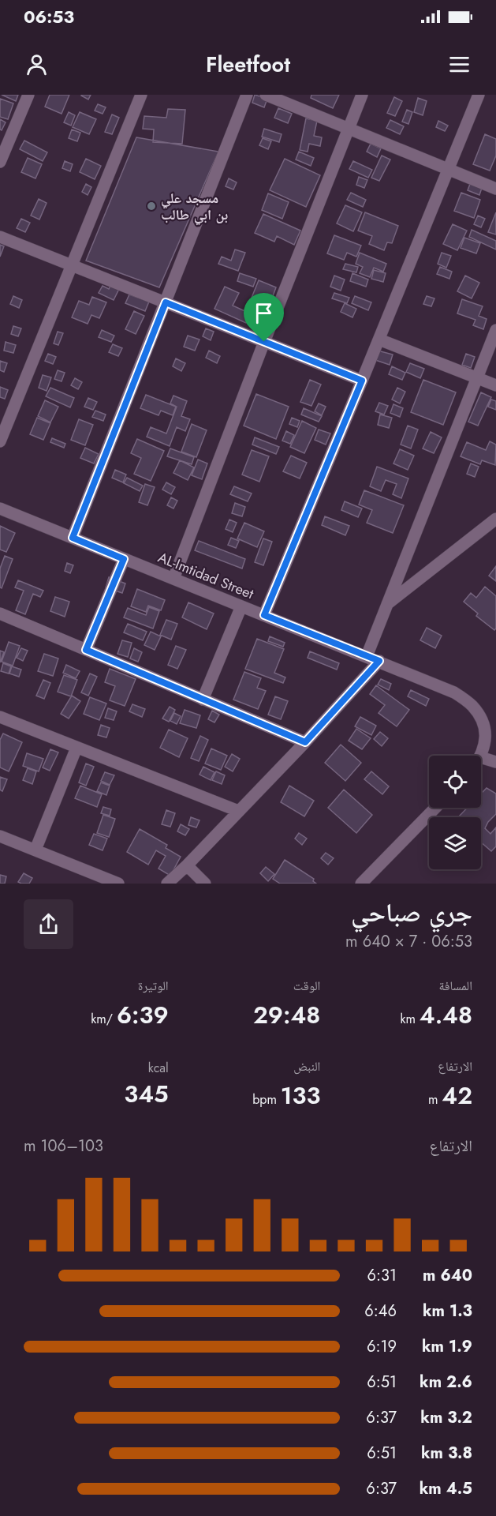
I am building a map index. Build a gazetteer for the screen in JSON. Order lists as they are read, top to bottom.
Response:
{
  "streets": {
    "street": ["AL-Imtidad Street"]
  },
  "places": ["مسجد علي بن ابي طالب"],
  "page": {
    "status": "06:53",
    "header": "Fleetfoot",
    "heading": ["جري صباحي", "06:53 · 7 × 640 m"],
    "stats": [
      ["المسافة", "4.48 km"],
      ["الوقت", "29:48"],
      ["الوتيرة", "6:39 /km"],
      ["الارتفاع", "42 m"],
      ["النبض", "133 bpm"],
      ["kcal", "345"]
    ],
    "chart": ["الارتفاع", "103–106 m"],
    "list": [
      {
        "name": "640 m",
        "note": "6:31"
      },
      {
        "name": "1.3 km",
        "note": "6:46"
      },
      {
        "name": "1.9 km",
        "note": "6:19"
      },
      {
        "name": "2.6 km",
        "note": "6:51"
      },
      {
        "name": "3.2 km",
        "note": "6:37"
      },
      {
        "name": "3.8 km",
        "note": "6:51"
      },
      {
        "name": "4.5 km",
        "note": "6:37"
      }
    ]
  }
}
